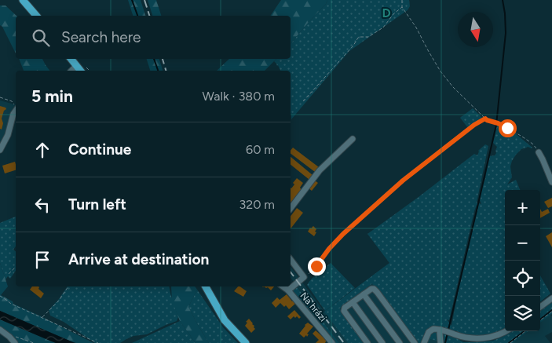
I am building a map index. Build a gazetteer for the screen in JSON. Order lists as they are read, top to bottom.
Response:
{
  "streets": {
    "street": ["Na hrázi"]
  },
  "north": "bottom",
  "page": {
    "search": "Search here",
    "heading": ["5 min", "Walk · 380 m"],
    "list": [
      ["Continue", "60 m"],
      ["Turn left", "320 m"],
      "Arrive at destination"
    ],
    "map_buttons": ["+", "−"]
  },
  "grid": {
    "columns": ["D"]
  }
}
